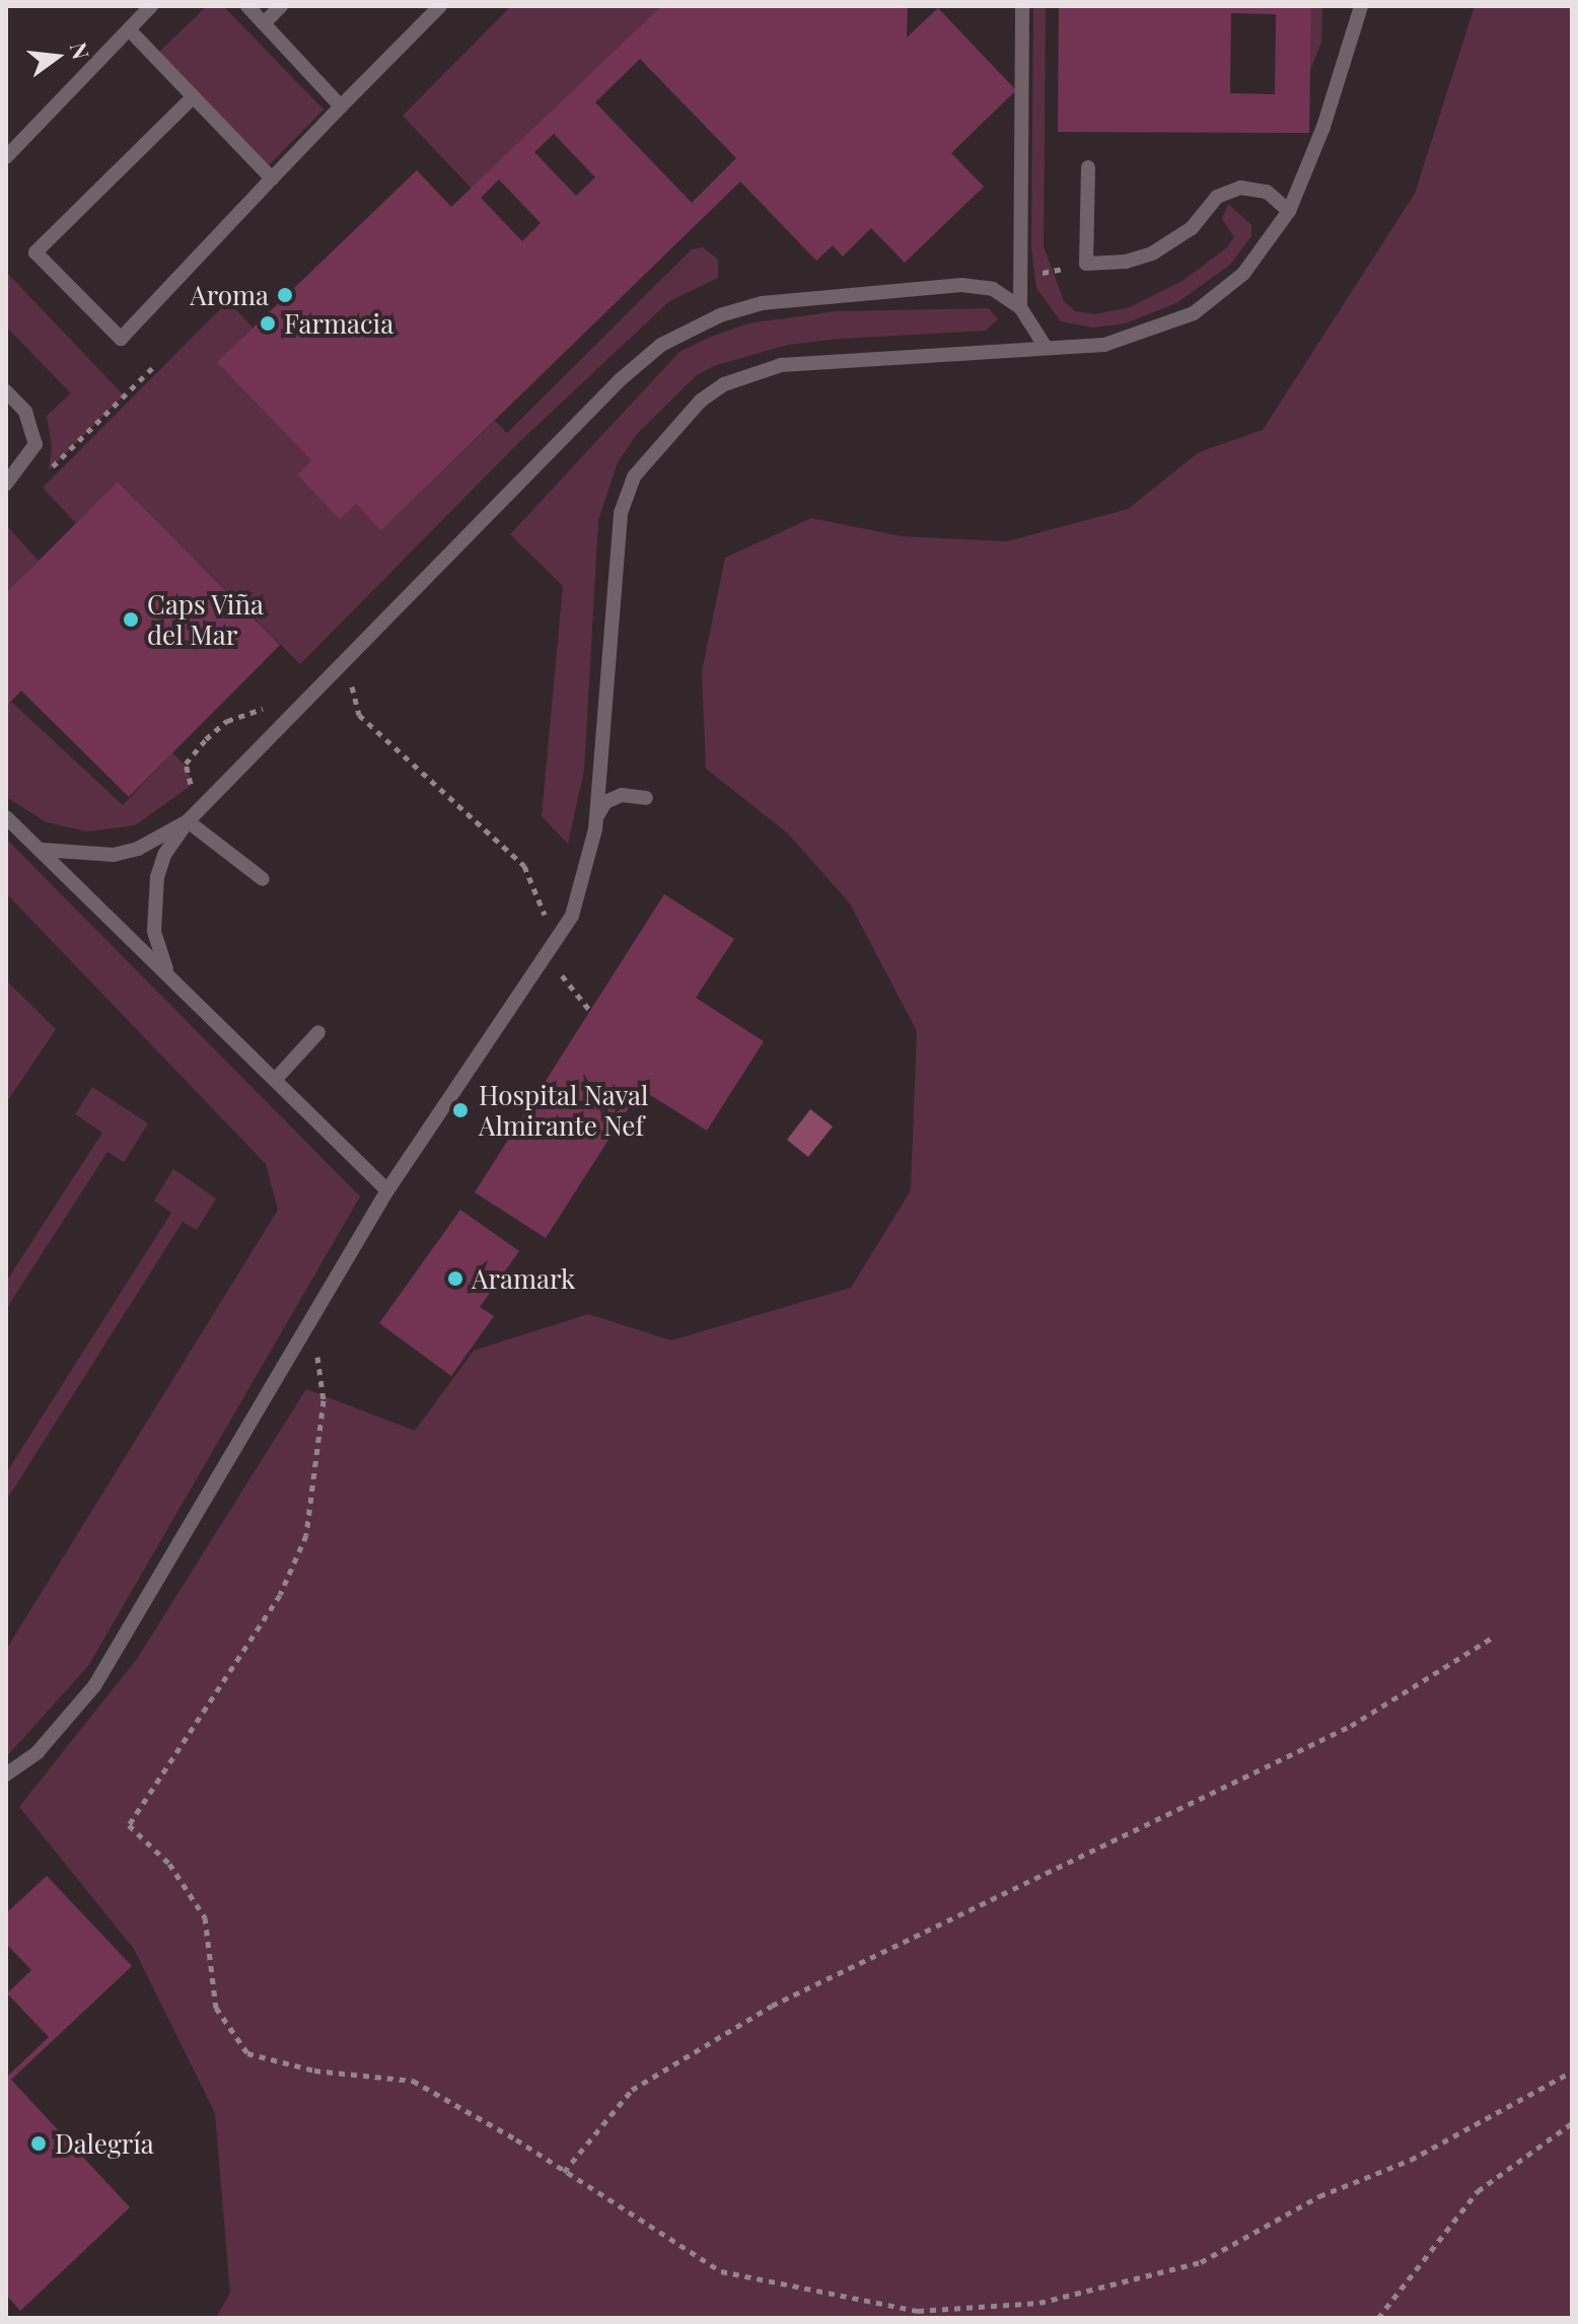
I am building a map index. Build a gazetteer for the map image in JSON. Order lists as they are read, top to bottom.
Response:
{
  "places": [
    "Aroma",
    "Farmacia",
    "Caps Viña del Mar",
    "Hospital Naval Almirante Nef",
    "Aramark",
    "Dalegría"
  ],
  "north": "right"
}
